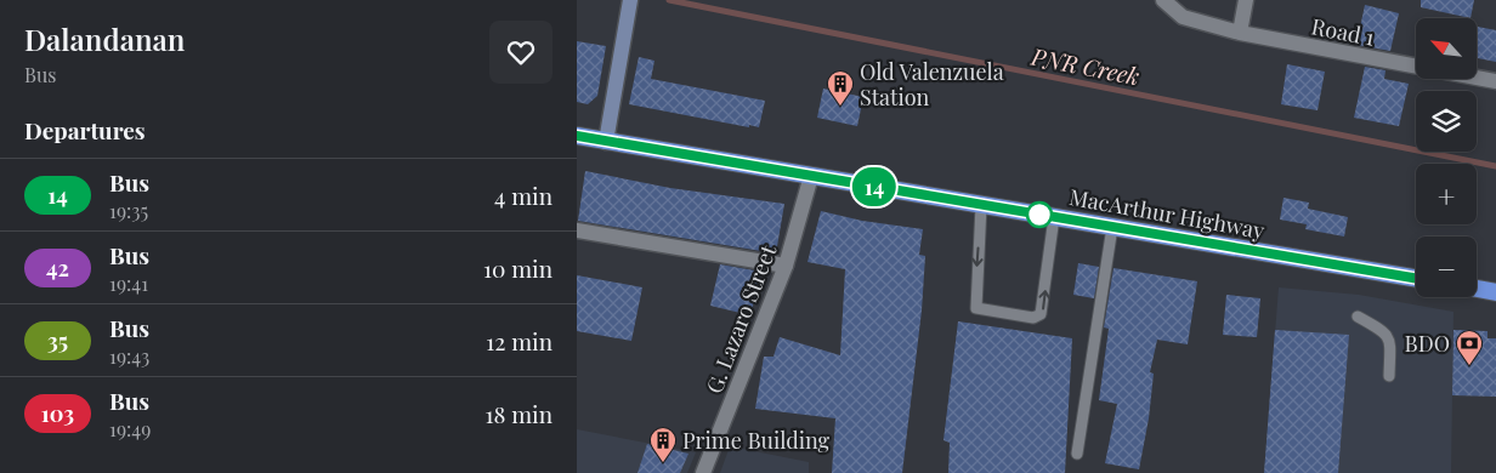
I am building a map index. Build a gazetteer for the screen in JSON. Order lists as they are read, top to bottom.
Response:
{
  "streets": {
    "highway": ["MacArthur Highway"],
    "street": ["Road 1", "G. Lazaro Street"]
  },
  "crossings": [
    ["MacArthur Highway", "G. Lazaro Street"]
  ],
  "water": ["PNR Creek"],
  "places": {
    "building": ["Old Valenzuela Station", "Prime Building"],
    "bank": ["BDO"]
  },
  "lines": ["bus line 14"],
  "north": "top left",
  "page": {
    "heading": [
      ["Dalandanan", "Bus"],
      "Departures"
    ],
    "on_map": "14",
    "map_buttons": ["+", "−"],
    "list": [
      {
        "mark": "14",
        "name": "Bus",
        "note": "19:35",
        "value": "4 min"
      },
      {
        "mark": "42",
        "name": "Bus",
        "note": "19:41",
        "value": "10 min"
      },
      {
        "mark": "35",
        "name": "Bus",
        "note": "19:43",
        "value": "12 min"
      },
      {
        "mark": "103",
        "name": "Bus",
        "note": "19:49",
        "value": "18 min"
      }
    ]
  }
}
